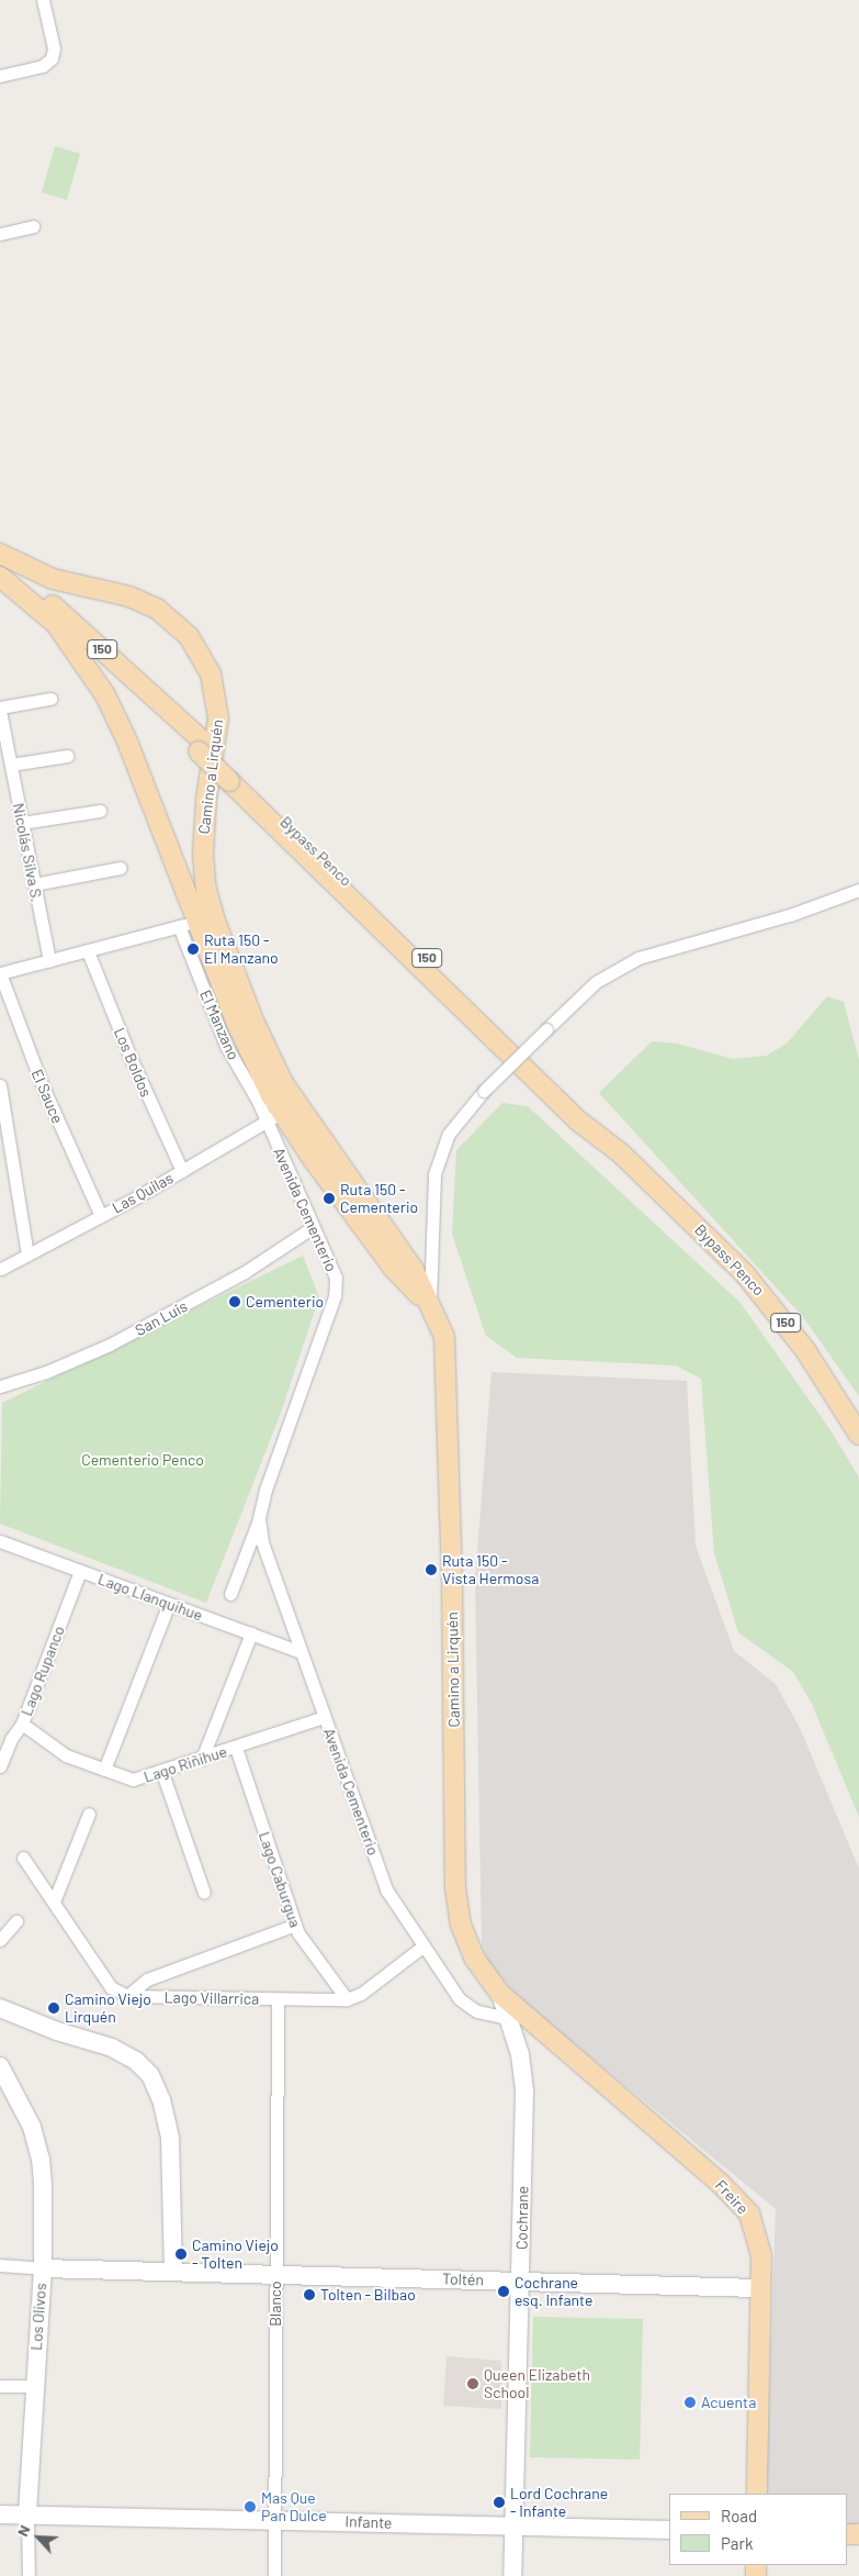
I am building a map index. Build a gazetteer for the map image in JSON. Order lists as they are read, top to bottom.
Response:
{
  "streets": {
    "main road": [
      "150",
      "Camino a Lirquén",
      "Bypass Penco",
      "Freire"
    ],
    "street": [
      "Nicolás Silva S.",
      "Los Boldos",
      "El Sauce",
      "Las Quilas",
      "Avenida Cementerio",
      "San Luis",
      "Lago Llanquihue",
      "Lago Rupanco",
      "Lago Riñihue",
      "Lago Caburgua",
      "Lago Villarrica",
      "Cochrane",
      "Toltén",
      "Blanco",
      "Los Olivos",
      "Infante"
    ]
  },
  "crossings": [
    ["Camino a Lirquén", "Bypass Penco"],
    ["Camino a Lirquén", "Las Quilas"],
    ["Camino a Lirquén", "Avenida Cementerio"],
    ["Camino a Lirquén", "Freire"],
    ["Camino a Lirquén", "Cochrane"],
    ["Los Boldos", "Las Quilas"],
    ["El Sauce", "Las Quilas"],
    ["Las Quilas", "Avenida Cementerio"],
    ["Avenida Cementerio", "San Luis"],
    ["Avenida Cementerio", "Lago Llanquihue"],
    ["Avenida Cementerio", "Lago Riñihue"],
    ["Avenida Cementerio", "Lago Villarrica"],
    ["Avenida Cementerio", "Cochrane"],
    ["Lago Llanquihue", "Lago Rupanco"],
    ["Lago Rupanco", "Lago Riñihue"],
    ["Lago Riñihue", "Lago Caburgua"],
    ["Lago Caburgua", "Lago Villarrica"],
    ["Lago Villarrica", "Blanco"],
    ["Freire", "Cochrane"],
    ["Freire", "Toltén"],
    ["Cochrane", "Toltén"],
    ["Cochrane", "Infante"],
    ["Toltén", "Blanco"],
    ["Toltén", "Los Olivos"],
    ["Blanco", "Infante"],
    ["Los Olivos", "Infante"]
  ],
  "parks": ["Cementerio Penco"],
  "places": [
    "Ruta 150 - El Manzano",
    "Ruta 150 - Cementerio",
    "Cementerio",
    "Ruta 150 - Vista Hermosa",
    "Camino Viejo Lirquén",
    "Camino Viejo - Tolten",
    "Cochrane esq. Infante",
    "Tolten - Bilbao",
    "Queen Elizabeth School",
    "Acuenta",
    "Lord Cochrane - Infante",
    "Mas Que Pan Dulce"
  ],
  "legend": ["Road", "Park"],
  "north": "top left"
}
